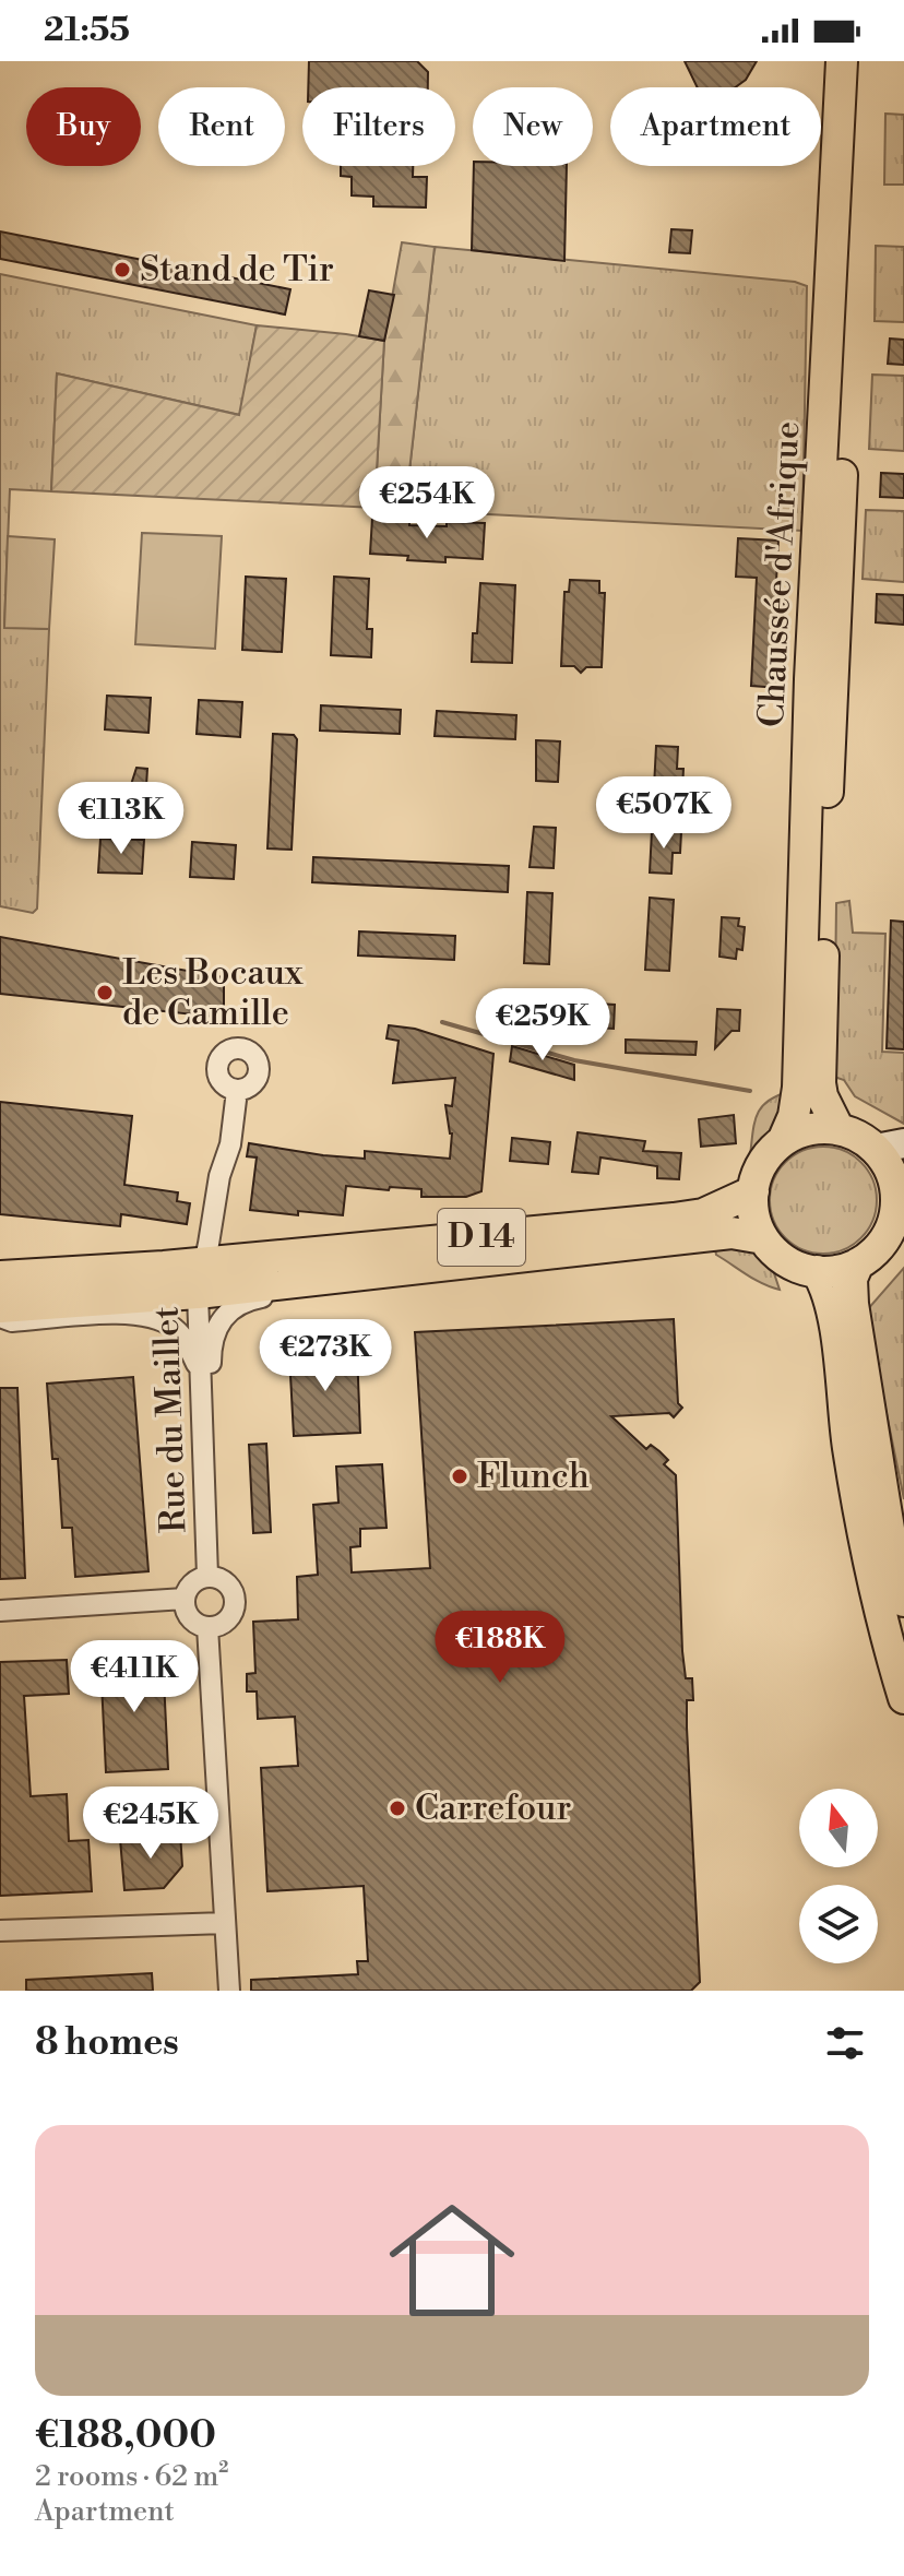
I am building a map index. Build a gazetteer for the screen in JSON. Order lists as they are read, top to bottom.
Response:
{
  "streets": {
    "main road": ["Chaussée d'Afrique", "D 14"],
    "street": ["Rue du Maillet"]
  },
  "crossings": [
    ["Chaussée d'Afrique", "D 14"],
    ["D 14", "Rue du Maillet"]
  ],
  "places": [
    "Stand de Tir",
    "Les Bocaux de Camille",
    "Flunch",
    "Carrefour"
  ],
  "north": "top",
  "page": {
    "status": "21:55",
    "chip": [
      "Buy",
      "Rent",
      "Filters",
      "New",
      "Apartment"
    ],
    "price": [
      "€254K",
      "€507K",
      "€113K",
      "€259K",
      "€273K",
      "€188K",
      "€411K",
      "€245K"
    ],
    "heading": "8 homes",
    "list": [
      {
        "name": "€188,000",
        "note": "2 rooms · 62 m² · Apartment"
      }
    ]
  }
}
